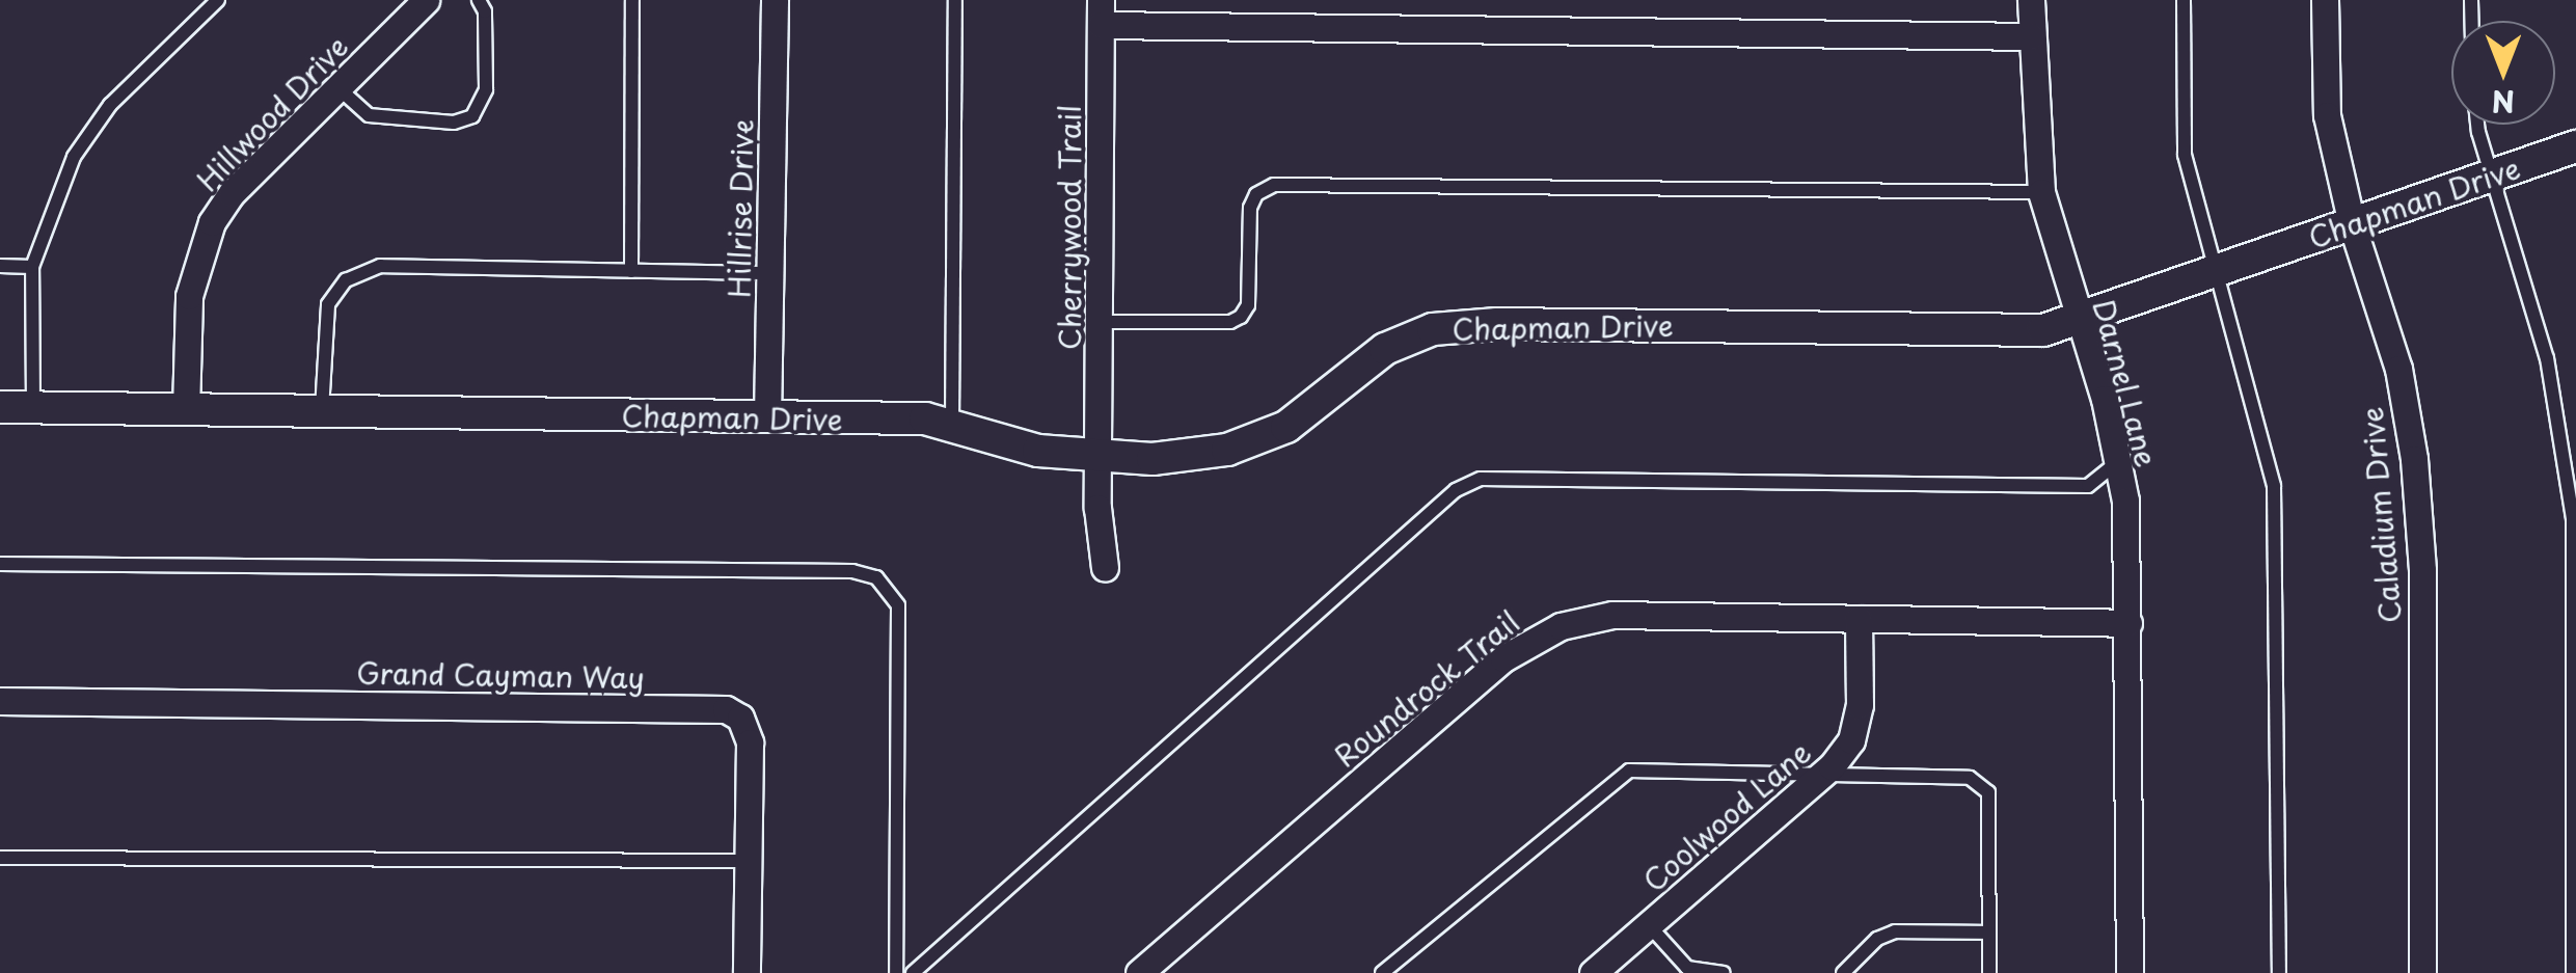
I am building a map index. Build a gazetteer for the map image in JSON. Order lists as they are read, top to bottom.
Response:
{
  "streets": {
    "street": [
      "Hillwood Drive",
      "Chapman Drive",
      "Hillrise Drive",
      "Cherrywood Trail",
      "Darnel Lane",
      "Caladium Drive",
      "Grand Cayman Way",
      "Roundrock Trail",
      "Coolwood Lane"
    ]
  },
  "crossings": [
    ["Hillwood Drive", "Chapman Drive"],
    ["Chapman Drive", "Hillrise Drive"],
    ["Chapman Drive", "Cherrywood Trail"],
    ["Chapman Drive", "Darnel Lane"],
    ["Chapman Drive", "Caladium Drive"],
    ["Darnel Lane", "Roundrock Trail"],
    ["Roundrock Trail", "Coolwood Lane"]
  ],
  "north": "bottom"
}
